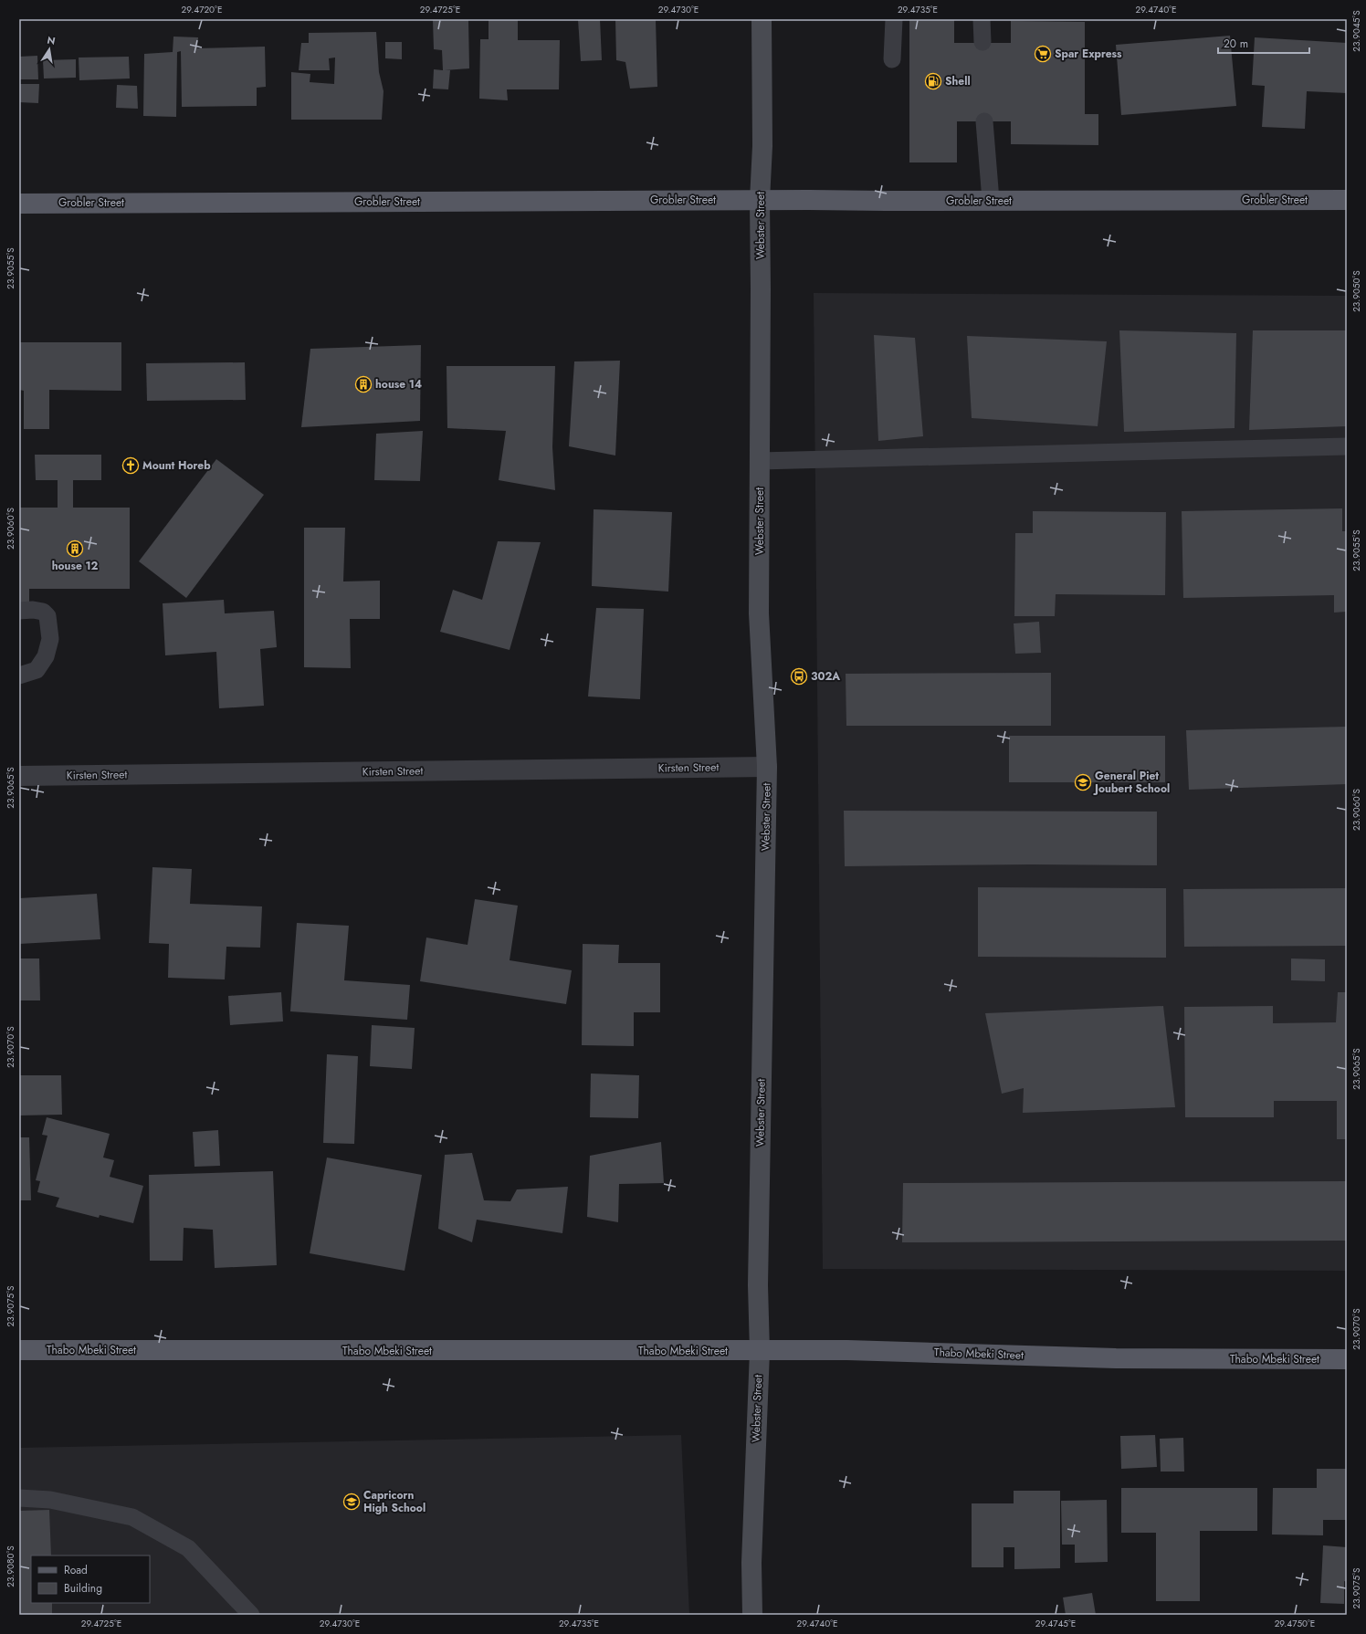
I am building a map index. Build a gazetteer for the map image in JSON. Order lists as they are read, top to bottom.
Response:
{
  "streets": {
    "main road": ["Grobler Street", "Thabo Mbeki Street"],
    "street": ["Webster Street", "Kirsten Street"]
  },
  "crossings": [
    ["Grobler Street", "Webster Street"],
    ["Webster Street", "Kirsten Street"],
    ["Webster Street", "Thabo Mbeki Street"]
  ],
  "places": {
    "supermarket": ["Spar Express"],
    "fuel station": ["Shell"],
    "building": ["house 14", "house 12"],
    "church": ["Mount Horeb"],
    "bus stop": ["302A"],
    "school or university": ["General Piet Joubert School", "Capricorn High School"]
  },
  "legend": ["Road", "Building"],
  "scale_bar": "20 m",
  "north": "top",
  "coordinates": [
    "29.4720°E",
    "29.4725°E",
    "29.4730°E",
    "29.4735°E",
    "29.4740°E",
    "23.9045°S",
    "23.9055°S",
    "23.9050°S",
    "23.9060°S",
    "23.9065°S",
    "23.9070°S",
    "23.9075°S",
    "23.9080°S",
    "29.4745°E",
    "29.4750°E"
  ]
}
